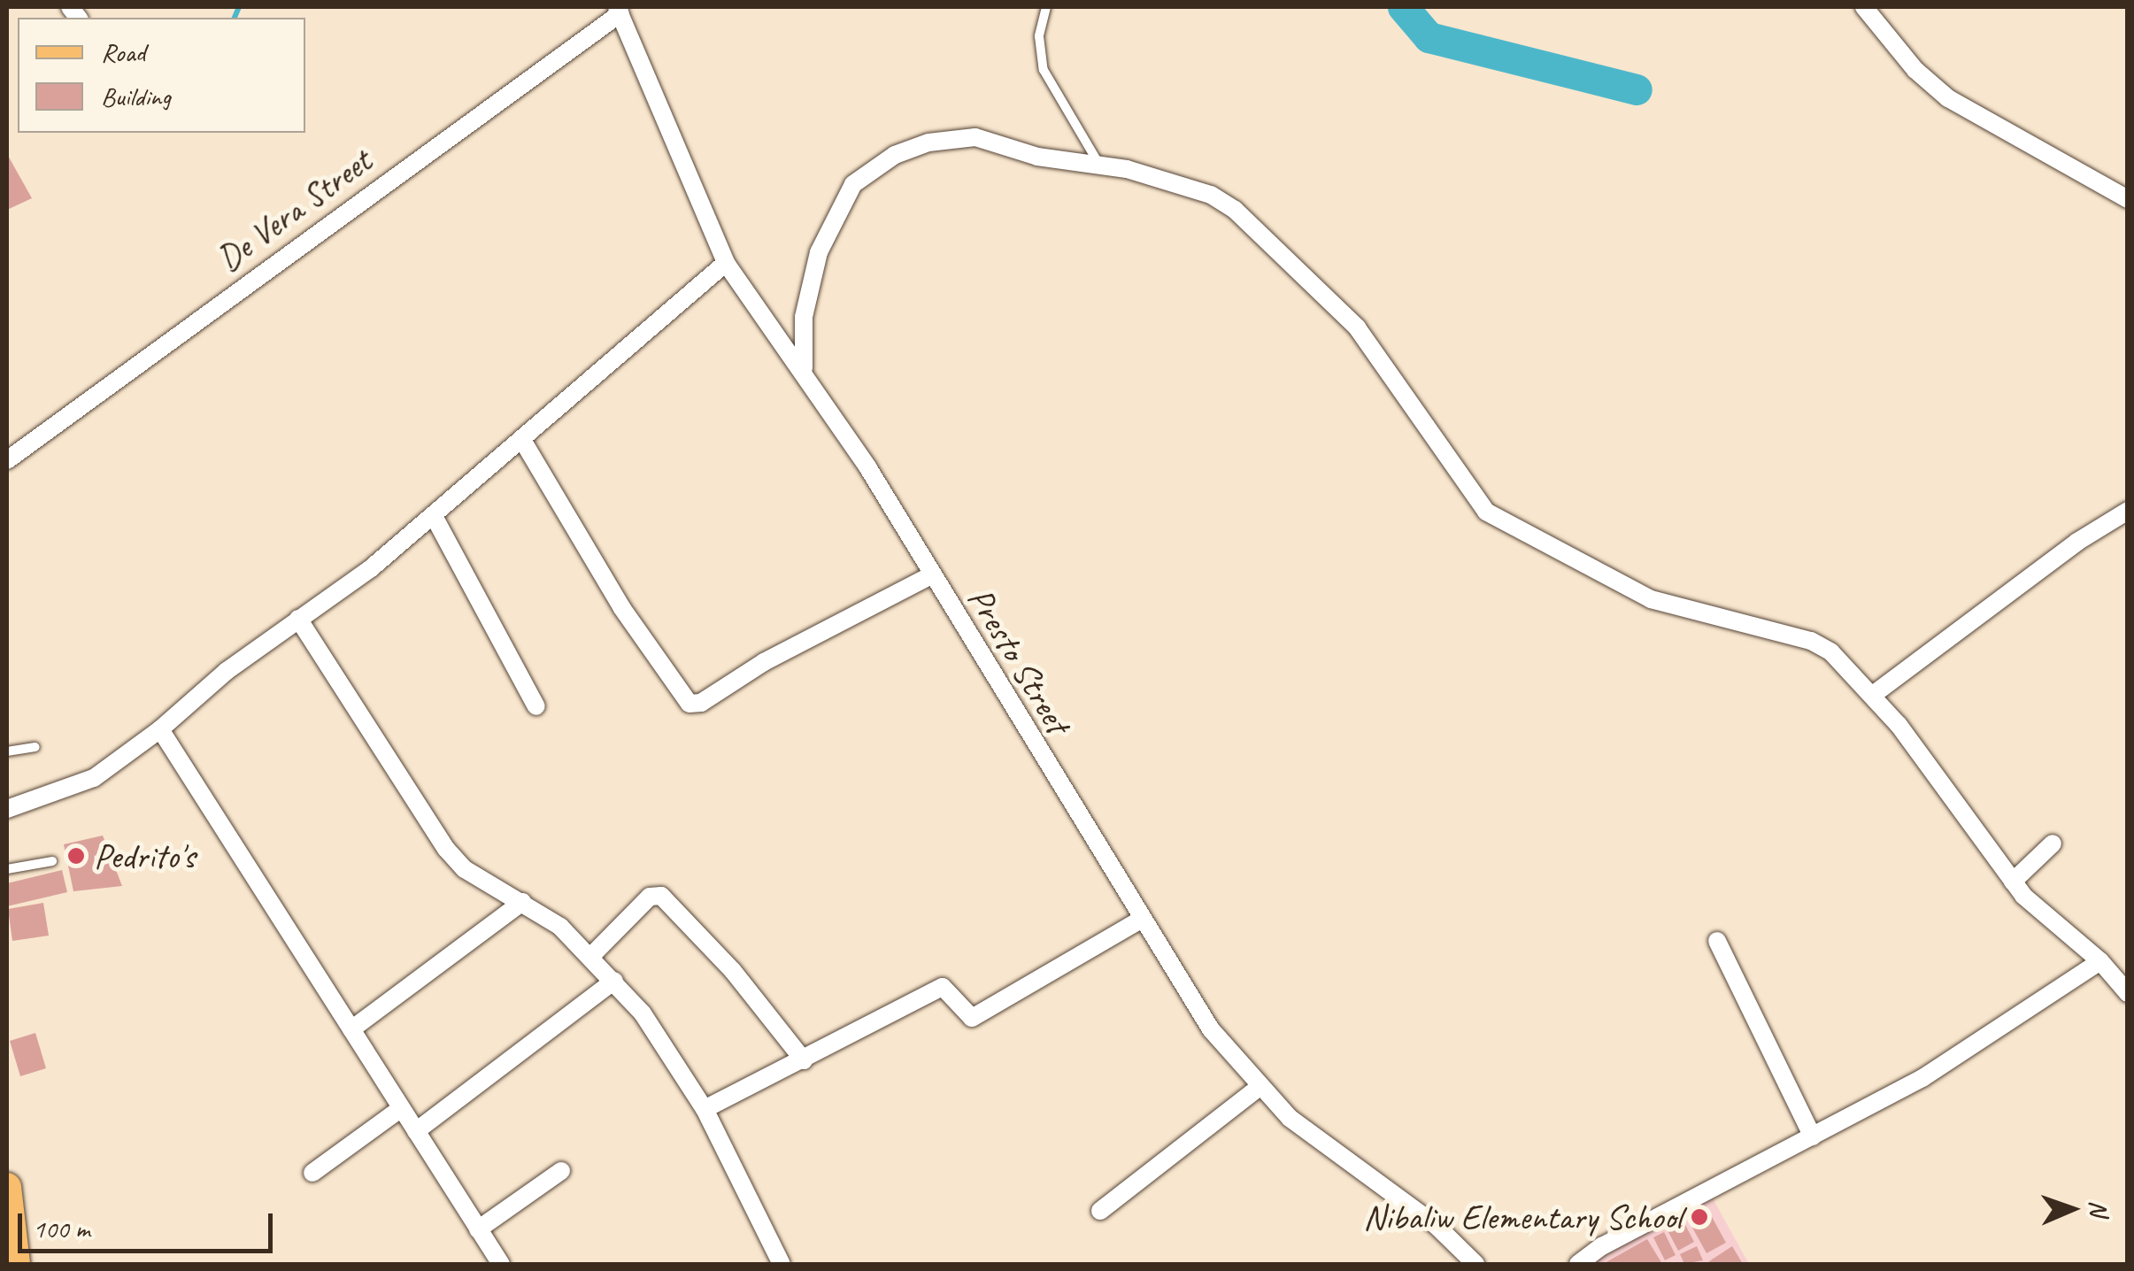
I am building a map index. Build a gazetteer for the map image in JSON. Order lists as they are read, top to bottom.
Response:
{
  "streets": {
    "street": ["De Vera Street", "Presto Street"]
  },
  "crossings": [
    ["De Vera Street", "Presto Street"]
  ],
  "places": ["Pedrito's", "Nibaliw Elementary School"],
  "legend": ["Road", "Building"],
  "scale_bar": "100 m",
  "north": "right"
}
